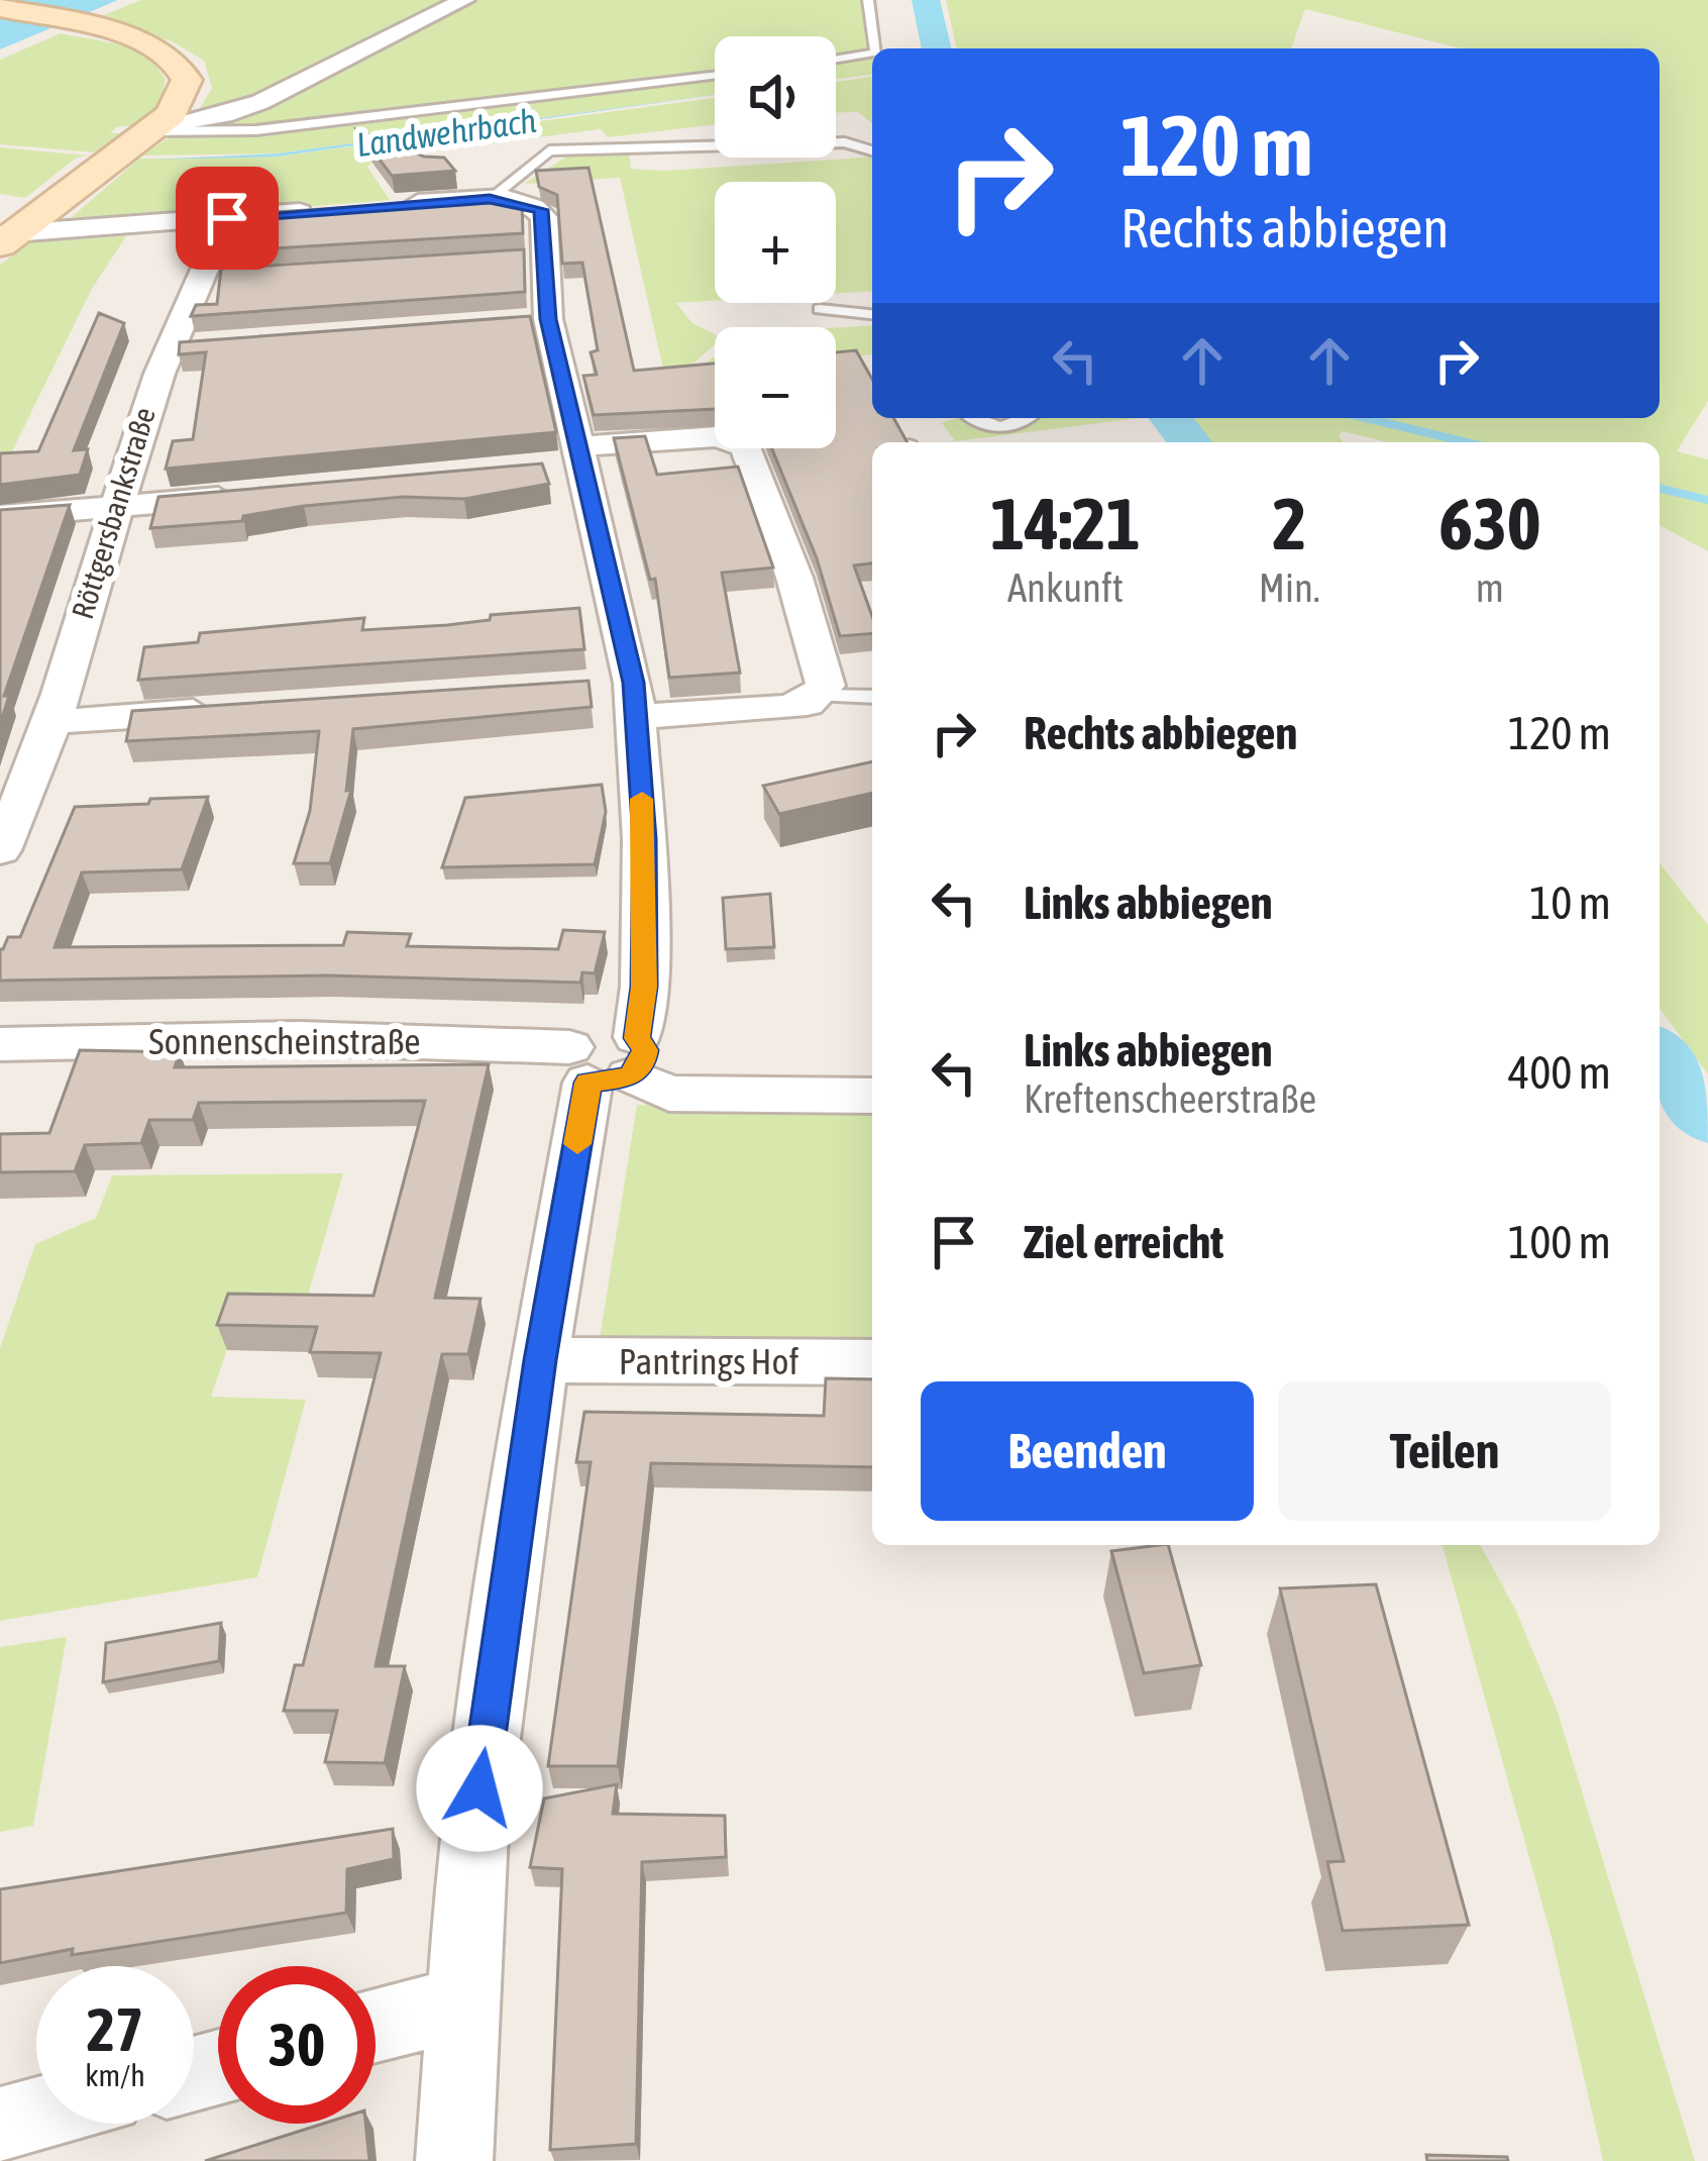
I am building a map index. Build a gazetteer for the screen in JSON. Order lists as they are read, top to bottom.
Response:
{
  "streets": {
    "street": ["Röttgersbankstraße", "Sonnenscheinstraße", "Pantrings Hof"]
  },
  "water": ["Landwehrbach"],
  "page": {
    "map_buttons": ["+", "−"],
    "turn": ["120 m", "Rechts abbiegen"],
    "eta": [
      "14:21",
      "Ankunft",
      "2",
      "Min.",
      "630",
      "m"
    ],
    "list": [
      {
        "name": "Rechts abbiegen",
        "value": "120 m"
      },
      {
        "name": "Links abbiegen",
        "value": "10 m"
      },
      {
        "name": "Links abbiegen",
        "note": "Kreftenscheerstraße",
        "value": "400 m"
      },
      {
        "name": "Ziel erreicht",
        "value": "100 m"
      }
    ],
    "buttons": ["Beenden", "Teilen"],
    "speed": "27 km/h",
    "limit": "30"
  }
}
